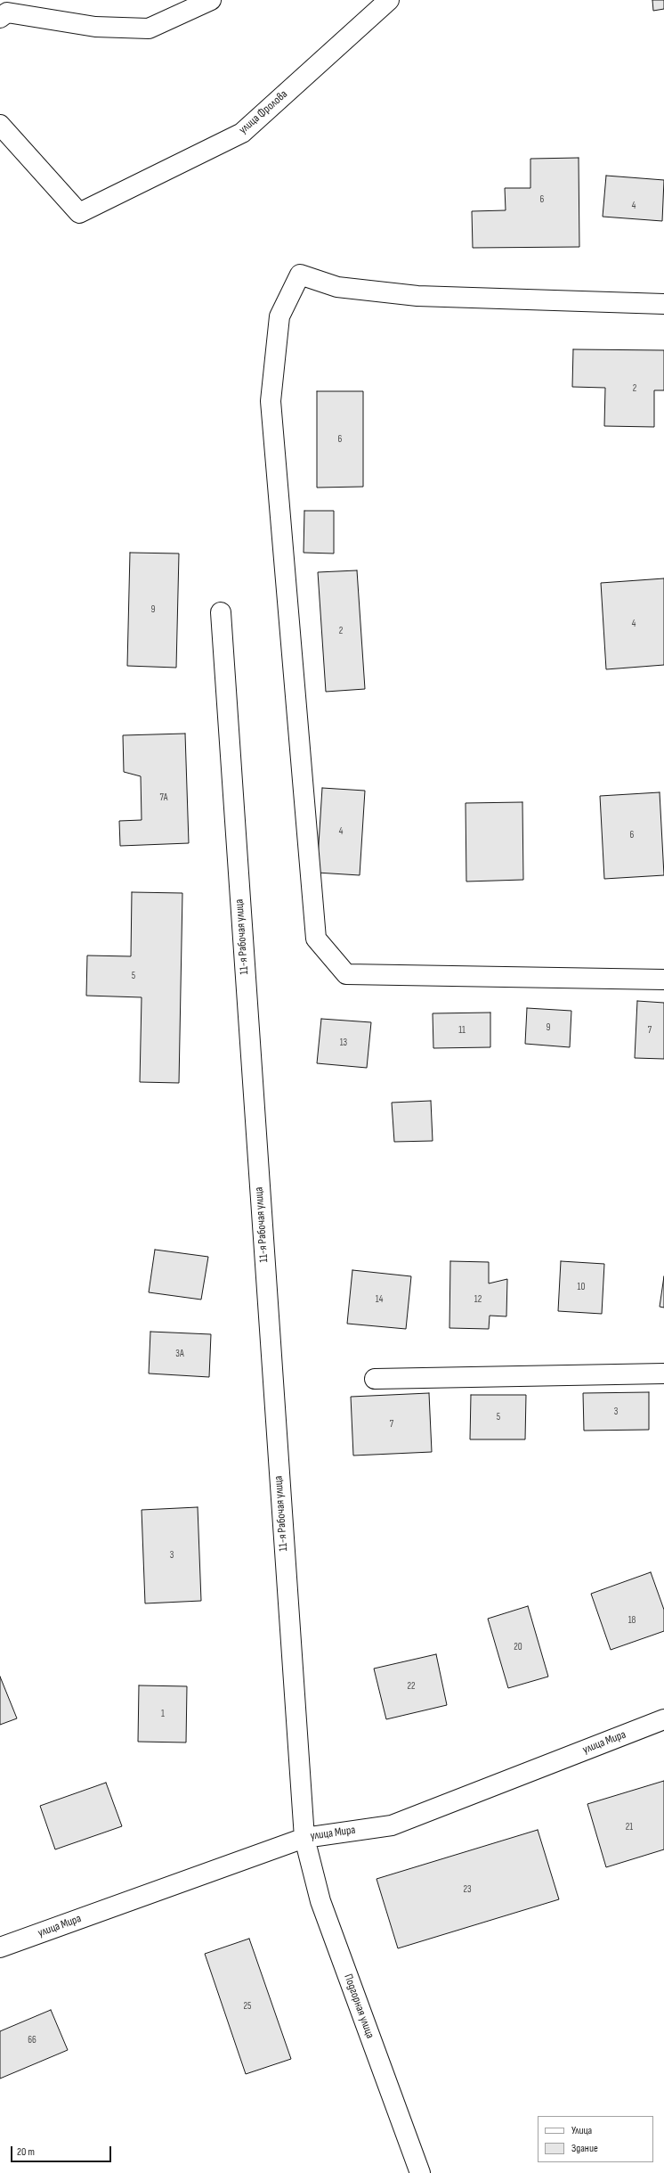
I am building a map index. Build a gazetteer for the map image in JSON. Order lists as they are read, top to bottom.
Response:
{
  "streets": {
    "street": [
      "улица Фролова",
      "11-я Рабочая улица",
      "улица Мира",
      "Подгорная улица"
    ]
  },
  "crossings": [
    ["11-я Рабочая улица", "улица Мира"],
    ["11-я Рабочая улица", "Подгорная улица"],
    ["улица Мира", "Подгорная улица"]
  ],
  "house_numbers": [
    "6",
    "4",
    "2",
    "6",
    "9",
    "4",
    "2",
    "7А",
    "4",
    "6",
    "5",
    "9",
    "11",
    "7",
    "13",
    "10",
    "14",
    "12",
    "3А",
    "3",
    "5",
    "7",
    "3",
    "18",
    "20",
    "22",
    "1",
    "21",
    "23",
    "25",
    "66"
  ],
  "legend": ["Улица", "Здание"],
  "scale_bar": "20 m"
}
